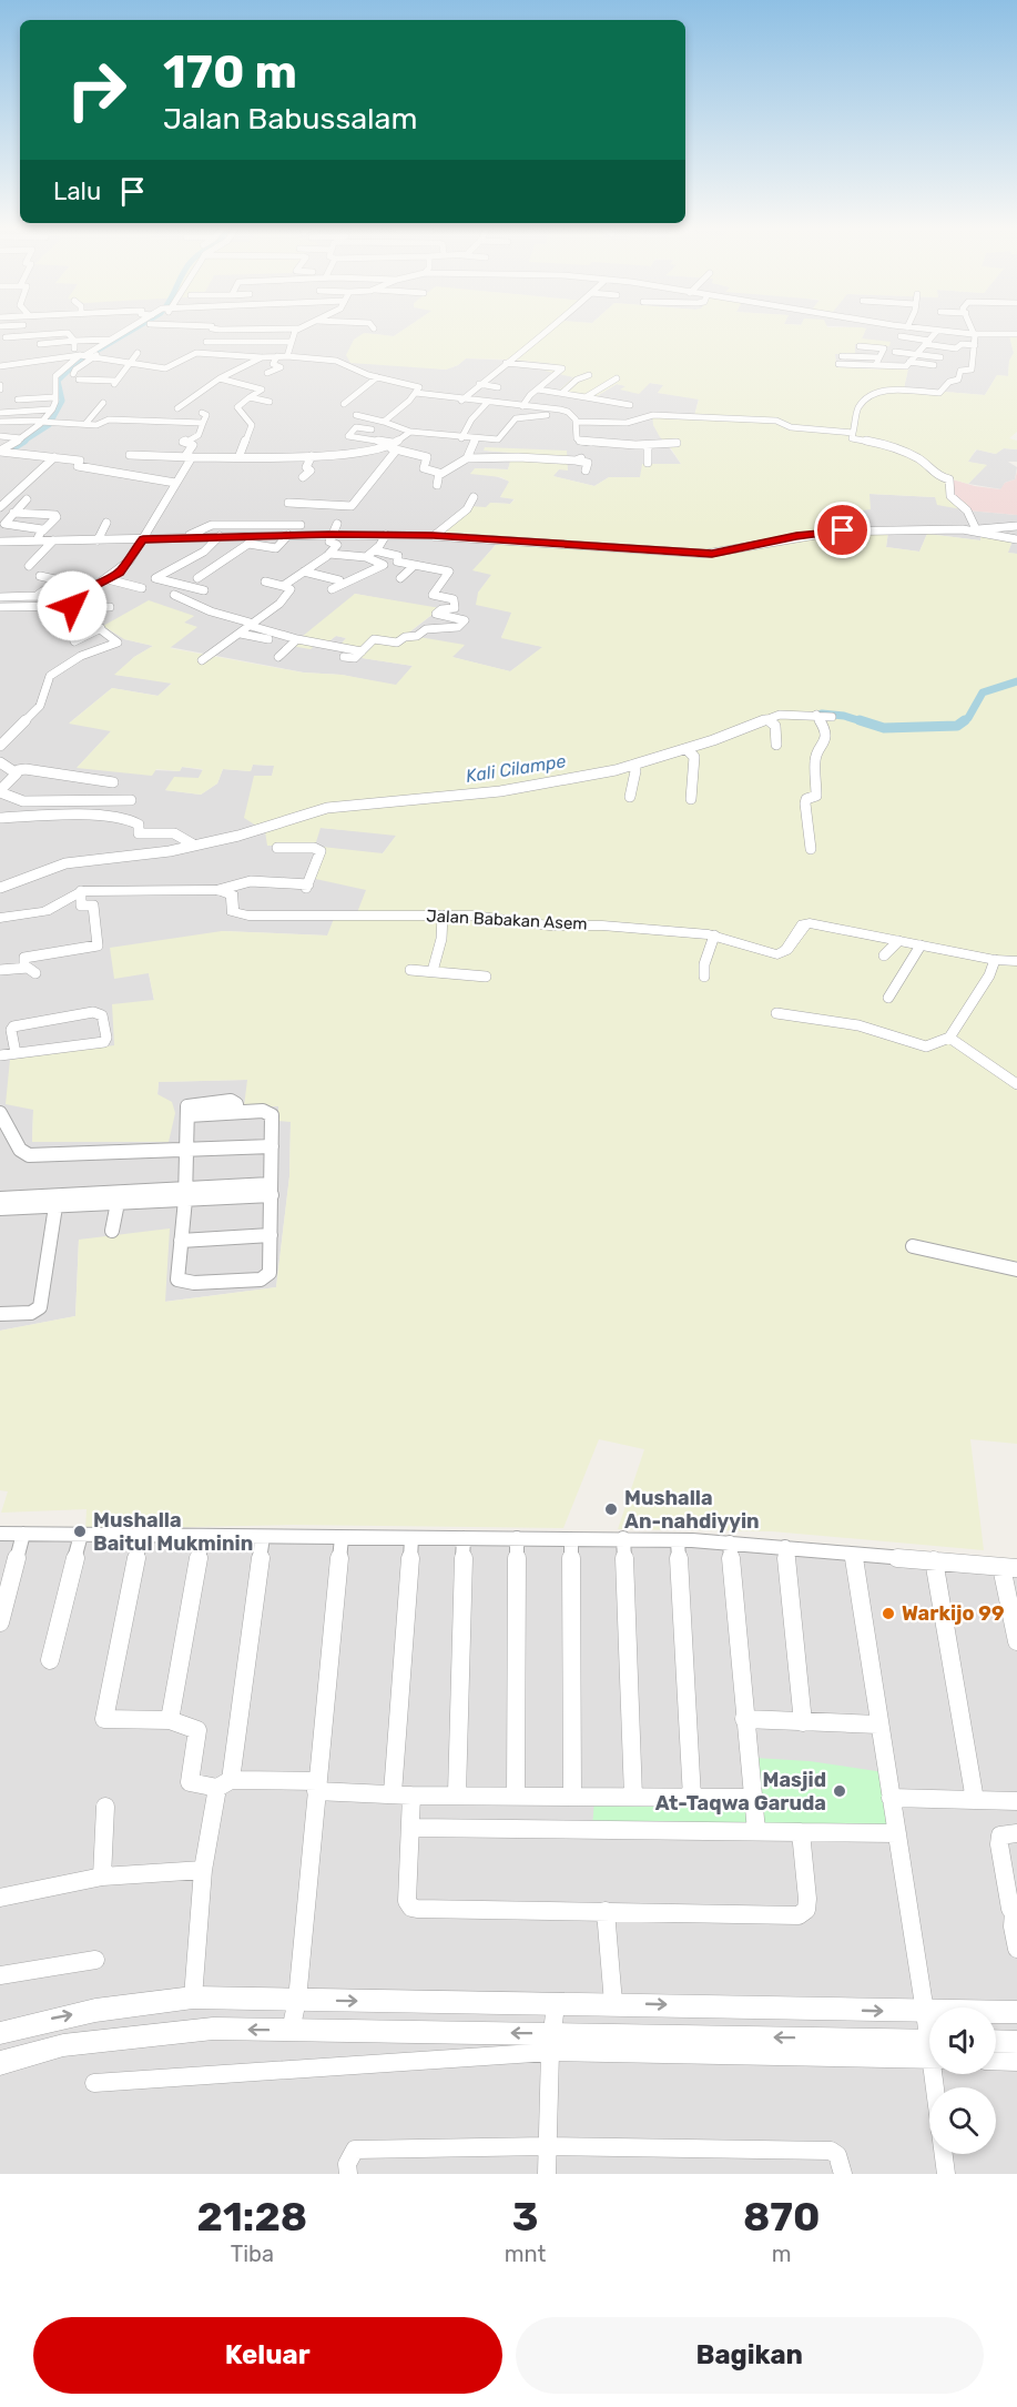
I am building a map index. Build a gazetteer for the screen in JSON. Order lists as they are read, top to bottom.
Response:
{
  "streets": {
    "street": ["Jalan Babakan Asem"]
  },
  "water": ["Kali Cilampe"],
  "places": [
    "Mushalla An-nahdiyyin",
    "Mushalla Baitul Mukminin",
    "Warkijo 99",
    "Masjid At-Taqwa Garuda"
  ],
  "page": {
    "turn": ["170 m", "Jalan Babussalam"],
    "then": "Lalu",
    "eta": [
      "21:28",
      "Tiba",
      "3",
      "mnt",
      "870",
      "m"
    ],
    "buttons": ["Keluar", "Bagikan"]
  }
}
